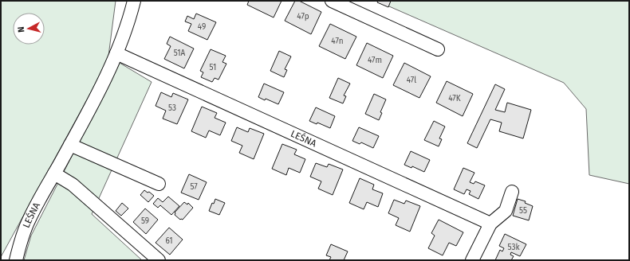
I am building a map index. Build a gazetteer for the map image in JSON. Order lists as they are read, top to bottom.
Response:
{
  "streets": {
    "street": ["LEŚNA"]
  },
  "house_numbers": [
    "47p",
    "49",
    "47n",
    "51A",
    "47m",
    "51",
    "47l",
    "47K",
    "53",
    "57",
    "55",
    "59",
    "61",
    "53k"
  ],
  "north": "left"
}
